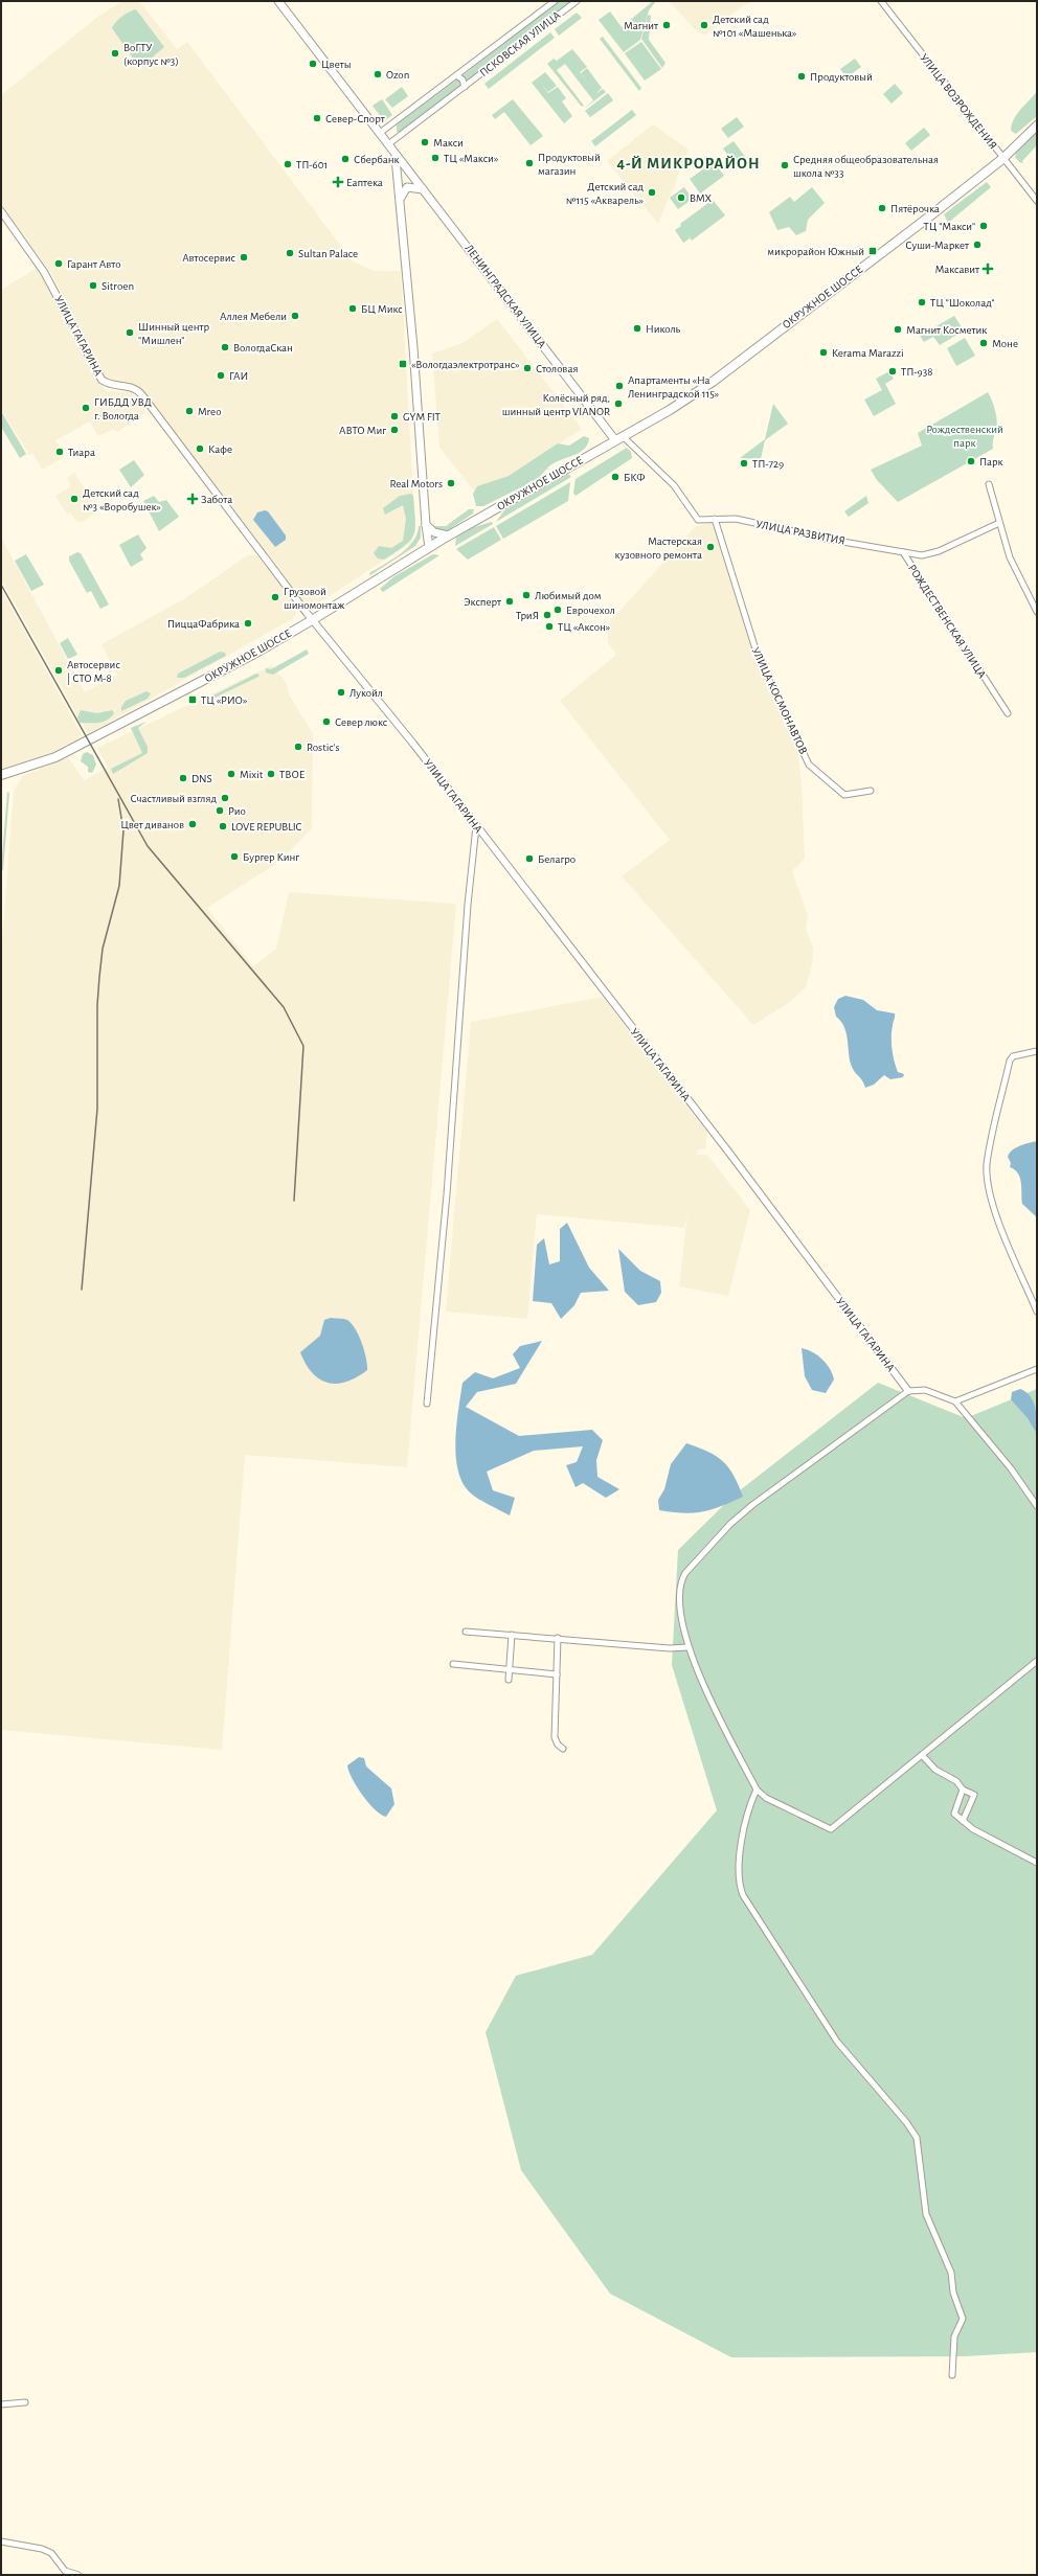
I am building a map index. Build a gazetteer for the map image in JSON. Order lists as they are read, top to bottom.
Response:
{
  "streets": {
    "main road": ["ЛЕНИНГРАДСКАЯ УЛИЦА", "ОКРУЖНОЕ ШОССЕ"],
    "street": [
      "ПСКОВСКАЯ УЛИЦА",
      "УЛИЦА ВОЗРОЖДЕНИЯ",
      "УЛИЦА ГАГАРИНА",
      "УЛИЦА РАЗВИТИЯ",
      "РОЖДЕСТВЕНСКАЯ УЛИЦА",
      "УЛИЦА КОСМОНАВТОВ"
    ]
  },
  "crossings": [
    ["ПСКОВСКАЯ УЛИЦА", "ЛЕНИНГРАДСКАЯ УЛИЦА"],
    ["УЛИЦА ВОЗРОЖДЕНИЯ", "ОКРУЖНОЕ ШОССЕ"],
    ["ЛЕНИНГРАДСКАЯ УЛИЦА", "ОКРУЖНОЕ ШОССЕ"],
    ["ЛЕНИНГРАДСКАЯ УЛИЦА", "УЛИЦА РАЗВИТИЯ"],
    ["ОКРУЖНОЕ ШОССЕ", "УЛИЦА ГАГАРИНА"],
    ["ОКРУЖНОЕ ШОССЕ", "УЛИЦА РАЗВИТИЯ"],
    ["УЛИЦА РАЗВИТИЯ", "РОЖДЕСТВЕНСКАЯ УЛИЦА"],
    ["УЛИЦА РАЗВИТИЯ", "УЛИЦА КОСМОНАВТОВ"]
  ],
  "districts": ["4-Й МИКРОРАЙОН"],
  "parks": ["Рождественский парк"],
  "places": {
    "other": [
      "Магнит",
      "Детский сад №101 «Машенька»",
      "ВоГТУ (корпус №3)",
      "Цветы",
      "Ozon",
      "Продуктовый",
      "Север-Спорт",
      "Макси",
      "ТЦ «Макси»",
      "Сбербанк",
      "Продуктовый магазин",
      "ТП-601",
      "Средняя общеобразовательная школа №33",
      "Детский сад №115 «Акварель»",
      "BMX",
      "Пятёрочка",
      "ТЦ \"Макси\"",
      "Суши-Маркет",
      "Sultan Palace",
      "Автосервис",
      "Гарант Авто",
      "Sitroen",
      "ТЦ \"Шоколад\"",
      "БЦ Микс",
      "Аллея Мебели",
      "Николь",
      "Магнит Косметик",
      "Шинный центр \"Мишлен\"",
      "Моне",
      "ВологдаСкан",
      "Kerama Marazzi",
      "Столовая",
      "ТП-938",
      "ГАИ",
      "Апартаменты «На Ленинградской 115»",
      "Колёсный ряд, шинный центр VIANOR",
      "ГИБДД УВД г. Вологда",
      "Mreo",
      "GYM FIT",
      "АВТО Миг",
      "Кафе",
      "Тиара",
      "Парк",
      "ТП-729",
      "БКФ",
      "Real Motors",
      "Детский сад №3 «Воробушек»",
      "Мастерская кузовного ремонта",
      "Любимый дом",
      "Грузовой шиномонтаж",
      "Эксперт",
      "Еврочехол",
      "ТриЯ",
      "ПиццаФабрика",
      "ТЦ «Аксон»",
      "Автосервис | СТО М-8",
      "Лукойл",
      "Север люкс",
      "Rostic's",
      "Mixit",
      "ТВОЕ",
      "DNS",
      "Счастливый взгляд",
      "Рио",
      "Цвет диванов",
      "LOVE REPUBLIC",
      "Бургер Кинг",
      "Белагро"
    ],
    "health": ["Еаптека", "Максавит", "Забота"],
    "transit": ["микрорайон Южный", "«Вологдаэлектротранс»", "ТЦ «РИО»"]
  }
}
